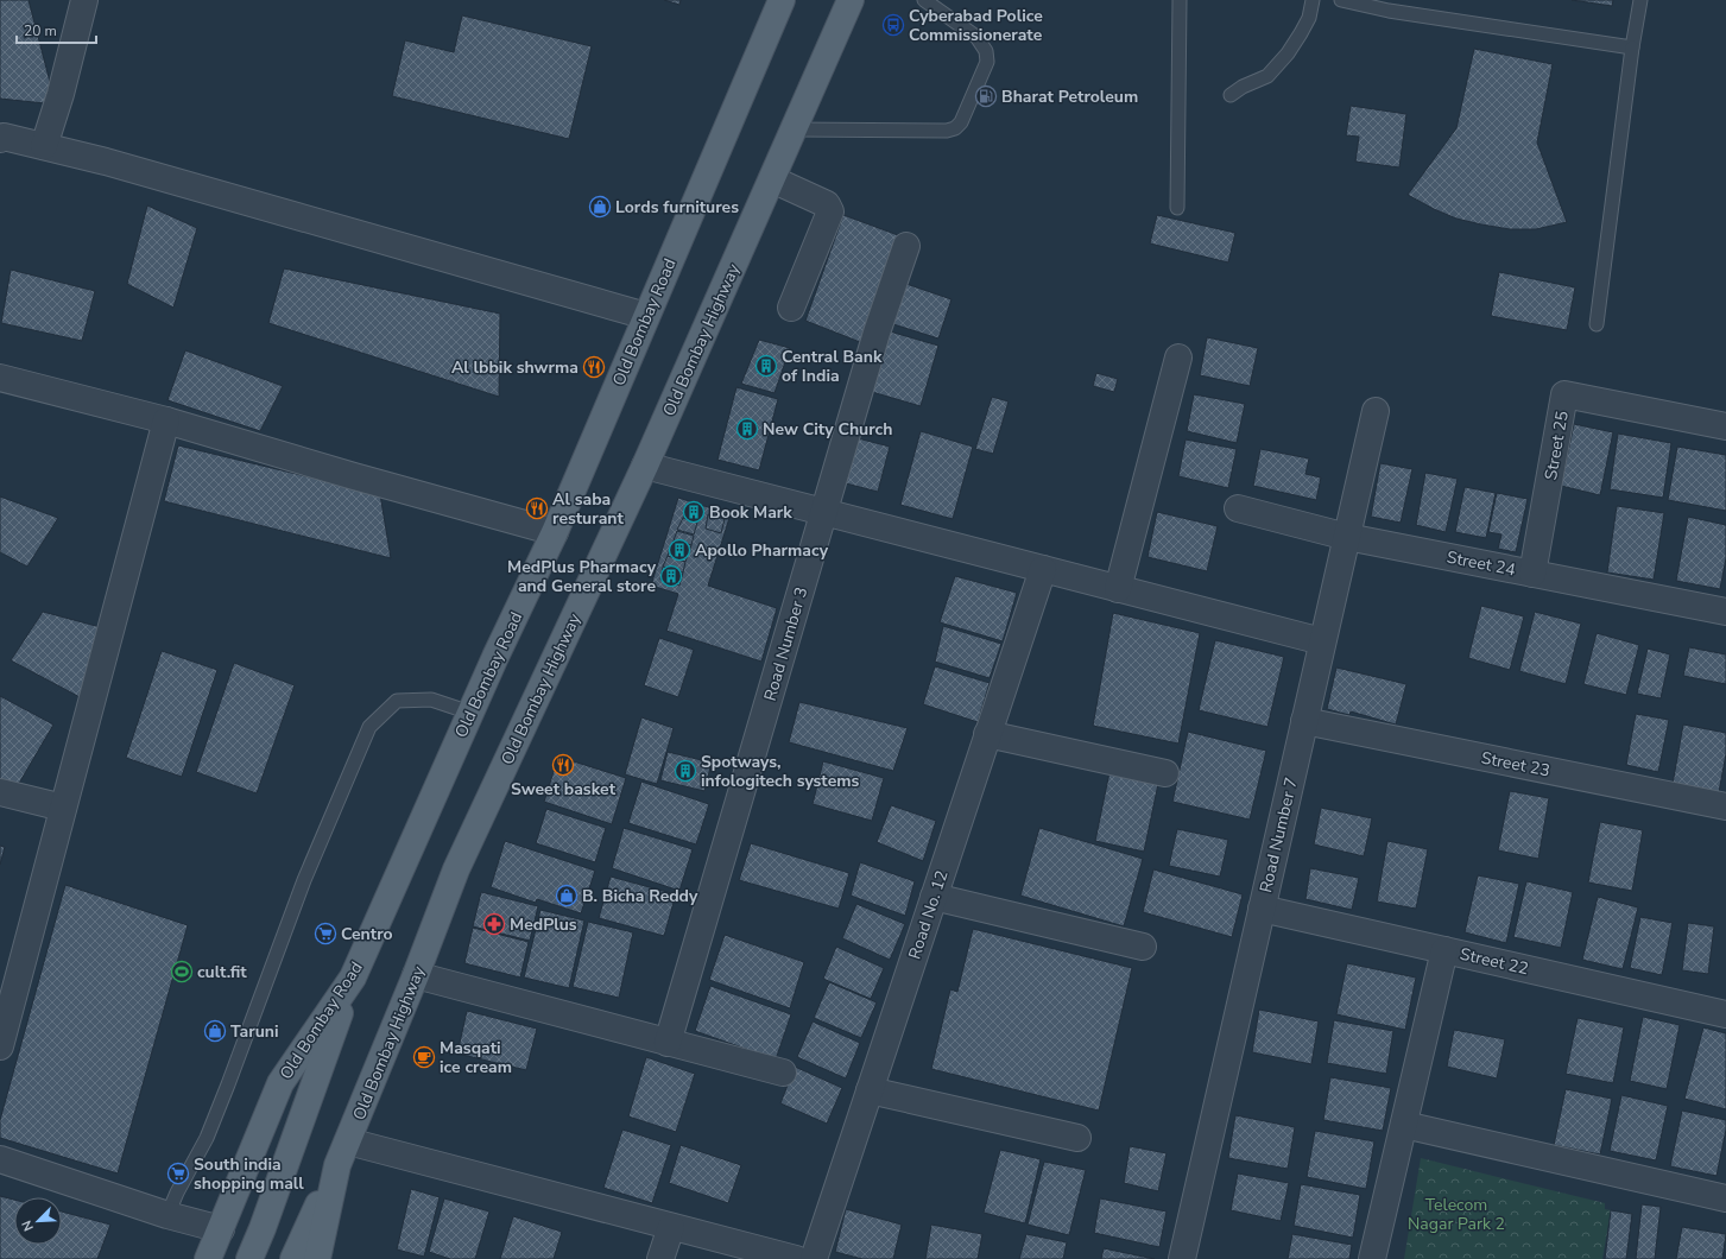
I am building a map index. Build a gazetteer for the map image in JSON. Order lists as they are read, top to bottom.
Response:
{
  "streets": {
    "main road": ["Old Bombay Road", "Old Bombay Highway"],
    "street": [
      "Street 25",
      "Street 24",
      "Road Number 3",
      "Street 23",
      "Road Number 7",
      "Road No. 12",
      "Street 22"
    ]
  },
  "crossings": [
    ["Street 25", "Street 24"],
    ["Street 24", "Road Number 7"],
    ["Street 23", "Road Number 7"],
    ["Road Number 7", "Street 22"]
  ],
  "parks": ["Telecom Nagar Park 2"],
  "places": {
    "bus stop": ["Cyberabad Police Commissionerate"],
    "fuel station": ["Bharat Petroleum"],
    "shop": ["Lords furnitures", "B. Bicha Reddy", "Taruni"],
    "building": [
      "Central Bank of India",
      "New City Church",
      "Book Mark",
      "Apollo Pharmacy",
      "MedPlus Pharmacy and General store",
      "Spotways, infologitech systems"
    ],
    "restaurant": ["Al lbbik shwrma", "Al saba resturant", "Sweet basket"],
    "pharmacy": ["MedPlus"],
    "supermarket": ["Centro", "South india shopping mall"],
    "sports": ["cult.fit"],
    "cafe": ["Masqati ice cream"]
  },
  "scale_bar": "20 m",
  "north": "bottom left"
}
